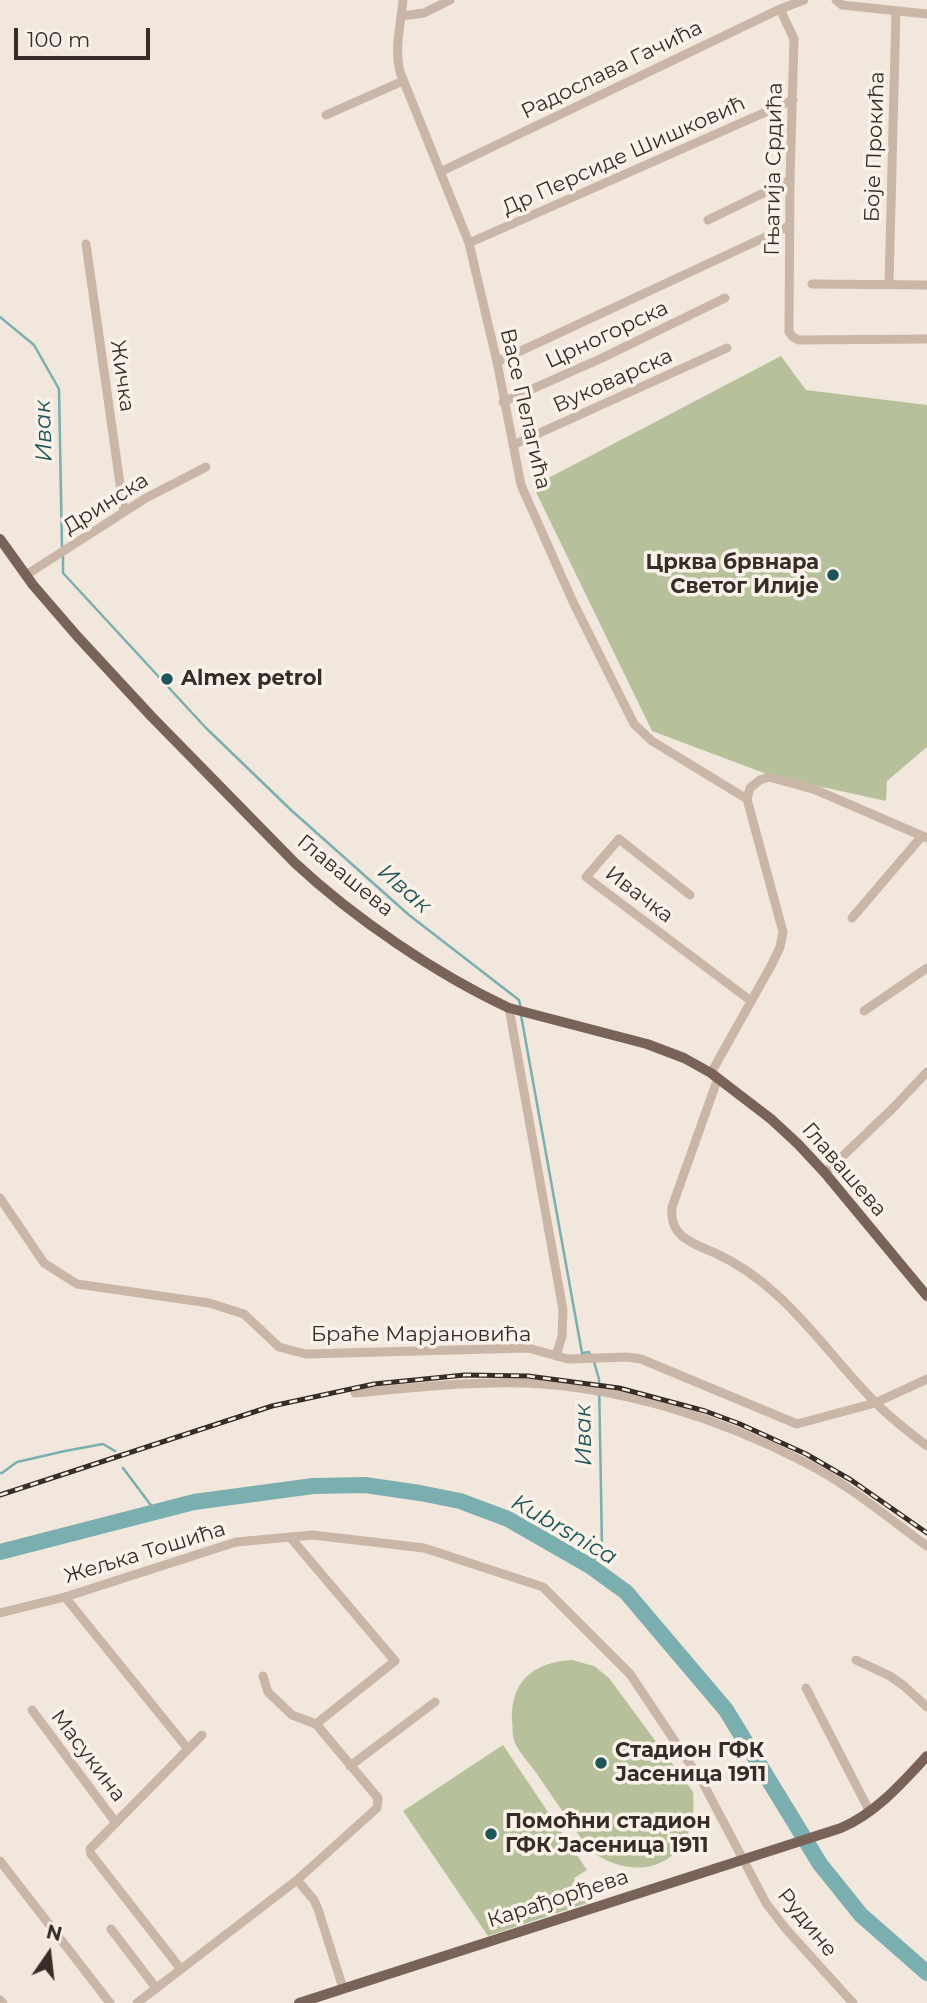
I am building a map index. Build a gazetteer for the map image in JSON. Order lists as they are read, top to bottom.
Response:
{
  "streets": {
    "main road": ["Главашева", "Карађорђева"],
    "street": [
      "Радослава Гачића",
      "Боје Прокића",
      "Др Персиде Шишковић",
      "Гњатија Срдића",
      "Црногорска",
      "Жичка",
      "Вуковарска",
      "Васе Пелагића",
      "Дринска",
      "Ивачка",
      "Браће Марјановића",
      "Жељка Тошића",
      "Масукина",
      "Рудине"
    ]
  },
  "crossings": [
    ["Радослава Гачића", "Гњатија Срдића"],
    ["Радослава Гачића", "Васе Пелагића"],
    ["Др Персиде Шишковић", "Гњатија Срдића"],
    ["Др Персиде Шишковић", "Васе Пелагића"],
    ["Црногорска", "Васе Пелагића"],
    ["Жичка", "Дринска"],
    ["Вуковарска", "Васе Пелагића"],
    ["Дринска", "Главашева"],
    ["Жељка Тошића", "Карађорђева"],
    ["Жељка Тошића", "Рудине"],
    ["Карађорђева", "Рудине"]
  ],
  "water": ["Ивак", "Kubrsnica"],
  "places": [
    "Црква брвнара Светог Илије",
    "Almex petrol",
    "Стадион ГФК Јасеница 1911",
    "Помоћни стадион ГФК Јасеница 1911"
  ],
  "scale_bar": "100 m",
  "north": "top"
}
